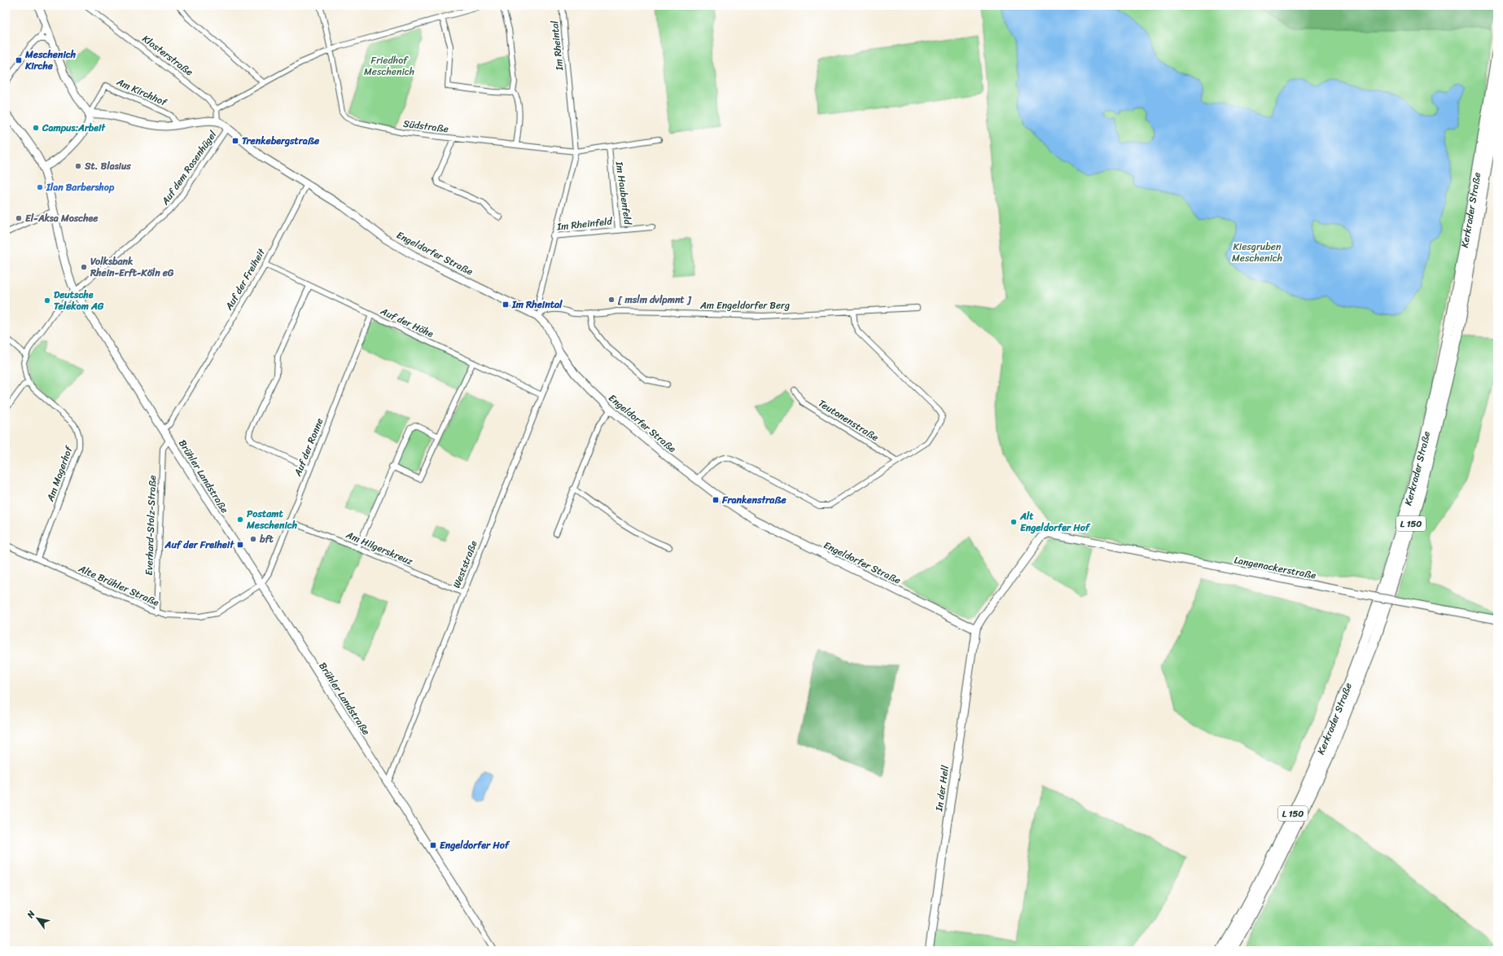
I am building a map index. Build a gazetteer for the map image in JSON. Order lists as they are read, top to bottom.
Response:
{
  "streets": {
    "highway": ["Kerkrader Straße", "L 150"],
    "street": [
      "Im Rheintal",
      "Klosterstraße",
      "Am Kirchhof",
      "Südstraße",
      "Auf dem Rosenhügel",
      "Im Haubenfeld",
      "Im Rheinfeld",
      "Engeldorfer Straße",
      "Auf der Freiheit",
      "Am Engeldorfer Berg",
      "Auf der Höhe",
      "Teutonenstraße",
      "Auf der Ronne",
      "Am Magerhof",
      "Brühler Landstraße",
      "Everhard-Stolz-Straße",
      "Am Hilgerskreuz",
      "Weststraße",
      "Langenackerstraße",
      "Alte Brühler Straße",
      "In der Hell"
    ]
  },
  "crossings": [
    ["Im Rheintal", "Südstraße"],
    ["Im Rheintal", "Im Rheinfeld"],
    ["Im Rheintal", "Engeldorfer Straße"],
    ["Im Rheintal", "Am Engeldorfer Berg"],
    ["Auf dem Rosenhügel", "Engeldorfer Straße"],
    ["Auf dem Rosenhügel", "Am Magerhof"],
    ["Auf dem Rosenhügel", "Brühler Landstraße"],
    ["Im Haubenfeld", "Im Rheinfeld"],
    ["Engeldorfer Straße", "Auf der Freiheit"],
    ["Engeldorfer Straße", "Am Engeldorfer Berg"],
    ["Engeldorfer Straße", "Weststraße"],
    ["Engeldorfer Straße", "Langenackerstraße"],
    ["Engeldorfer Straße", "In der Hell"],
    ["Auf der Freiheit", "Auf der Höhe"],
    ["Auf der Freiheit", "Brühler Landstraße"],
    ["Auf der Höhe", "Auf der Ronne"],
    ["Auf der Höhe", "Weststraße"],
    ["Auf der Ronne", "Brühler Landstraße"],
    ["Auf der Ronne", "Am Hilgerskreuz"],
    ["Auf der Ronne", "Alte Brühler Straße"],
    ["Am Magerhof", "Brühler Landstraße"],
    ["Am Magerhof", "Alte Brühler Straße"],
    ["Brühler Landstraße", "Everhard-Stolz-Straße"],
    ["Brühler Landstraße", "Weststraße"],
    ["Brühler Landstraße", "Alte Brühler Straße"],
    ["Everhard-Stolz-Straße", "Alte Brühler Straße"],
    ["Am Hilgerskreuz", "Weststraße"],
    ["Langenackerstraße", "In der Hell"]
  ],
  "parks": ["Friedhof Meschenich", "Kiesgruben Meschenich"],
  "places": {
    "transit": [
      "Meschenich Kirche",
      "Trenkebergstraße",
      "Im Rheintal",
      "Frankenstraße",
      "Auf der Freiheit",
      "Engeldorfer Hof"
    ],
    "other": [
      "Campus:Arbeit",
      "St. Blasius",
      "Ilan Barbershop",
      "El-Aksa Moschee",
      "Volksbank Rhein-Erft-Köln eG",
      "[ mslm dvlpmnt ]",
      "Deutsche Telekom AG",
      "Postamt Meschenich",
      "Alt Engeldorfer Hof",
      "bft"
    ]
  },
  "north": "top left"
}
